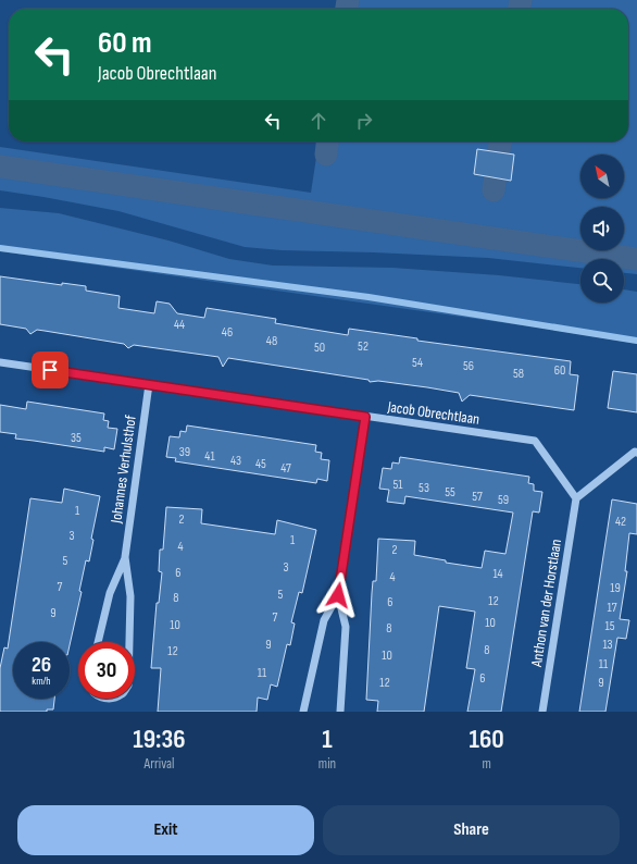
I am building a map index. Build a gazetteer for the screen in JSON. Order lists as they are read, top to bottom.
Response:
{
  "streets": {
    "street": ["Jacob Obrechtlaan", "Johannes Verhulsthof", "Anthon van der Horstlaan"]
  },
  "crossings": [
    ["Jacob Obrechtlaan", "Johannes Verhulsthof"],
    ["Jacob Obrechtlaan", "Anthon van der Horstlaan"]
  ],
  "house_numbers": [
    "44",
    "46",
    "48",
    "52",
    "50",
    "54",
    "56",
    "60",
    "58",
    "35",
    "39",
    "41",
    "43",
    "45",
    "47",
    "51",
    "53",
    "55",
    "57",
    "59",
    "1",
    "2",
    "42",
    "3",
    "1",
    "4",
    "2",
    "5",
    "3",
    "6",
    "14",
    "4",
    "7",
    "19",
    "5",
    "8",
    "12",
    "6",
    "17",
    "9",
    "7",
    "10",
    "10",
    "15",
    "8",
    "9",
    "13",
    "8",
    "12",
    "10",
    "11",
    "11",
    "6",
    "12",
    "9"
  ],
  "north": "top left",
  "page": {
    "turn": ["60 m", "Jacob Obrechtlaan"],
    "speed": "26 km/h",
    "limit": "30",
    "eta": [
      "19:36",
      "Arrival",
      "1",
      "min",
      "160",
      "m"
    ],
    "buttons": ["Exit", "Share"]
  }
}
